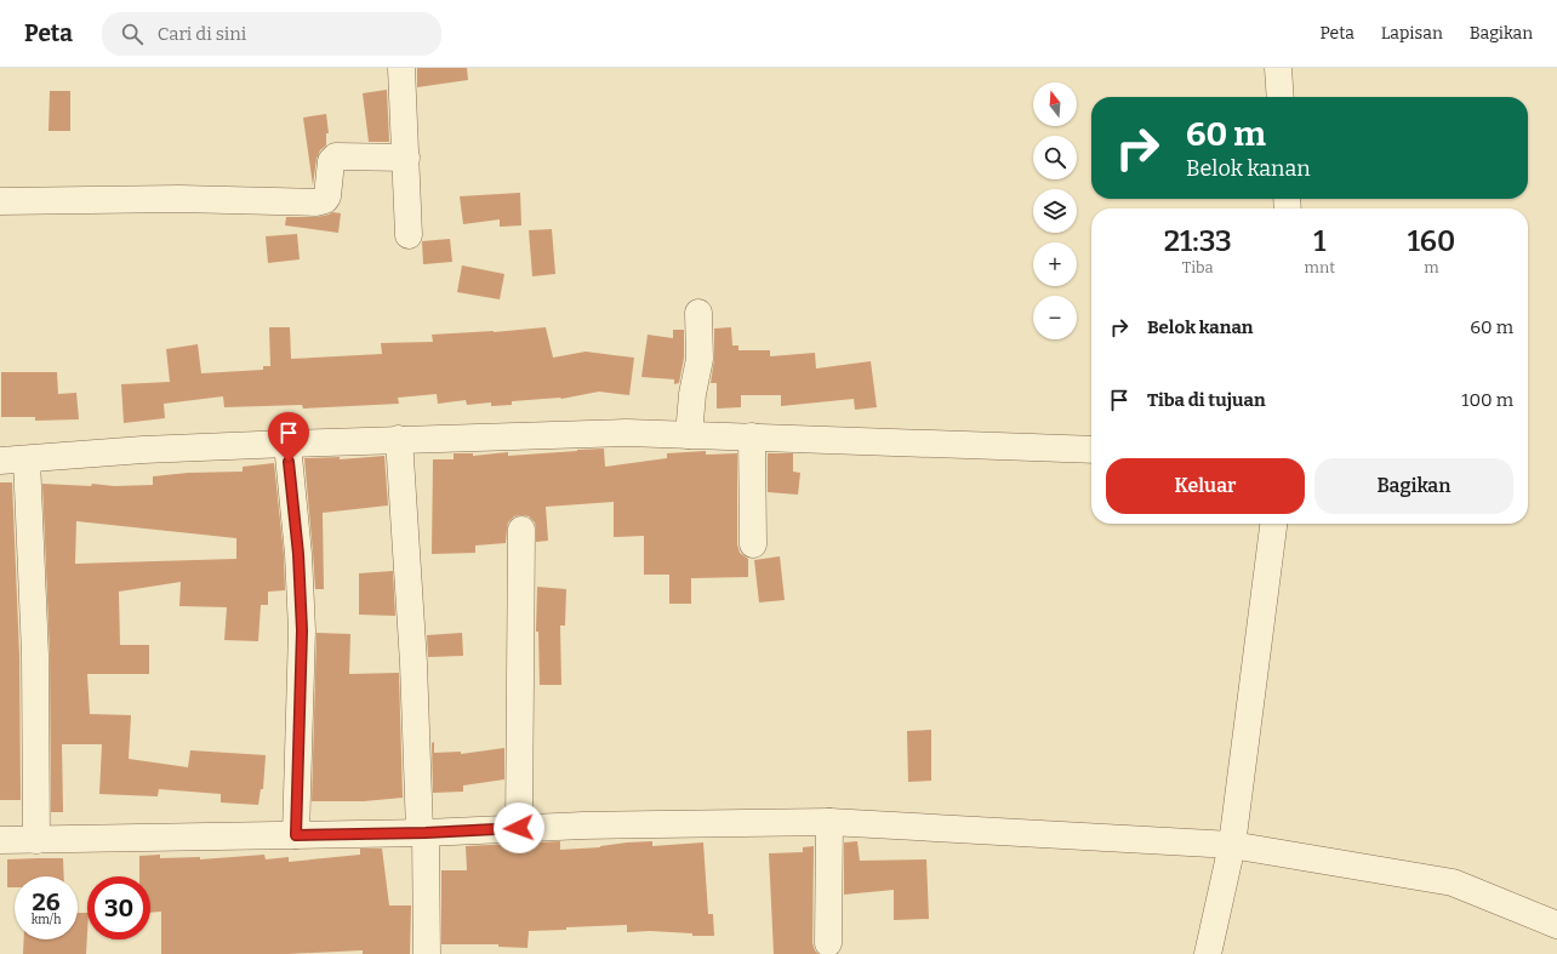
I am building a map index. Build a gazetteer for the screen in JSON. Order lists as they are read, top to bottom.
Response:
{
  "north": "top",
  "page": {
    "header": "Peta",
    "search": "Cari di sini",
    "nav": ["Peta", "Lapisan", "Bagikan"],
    "map_buttons": ["+", "−"],
    "turn": ["60 m", "Belok kanan"],
    "eta": [
      "21:33",
      "Tiba",
      "1",
      "mnt",
      "160",
      "m"
    ],
    "list": [
      {
        "name": "Belok kanan",
        "value": "60 m"
      },
      {
        "name": "Tiba di tujuan",
        "value": "100 m"
      }
    ],
    "buttons": ["Keluar", "Bagikan"],
    "speed": "26 km/h",
    "limit": "30"
  }
}
